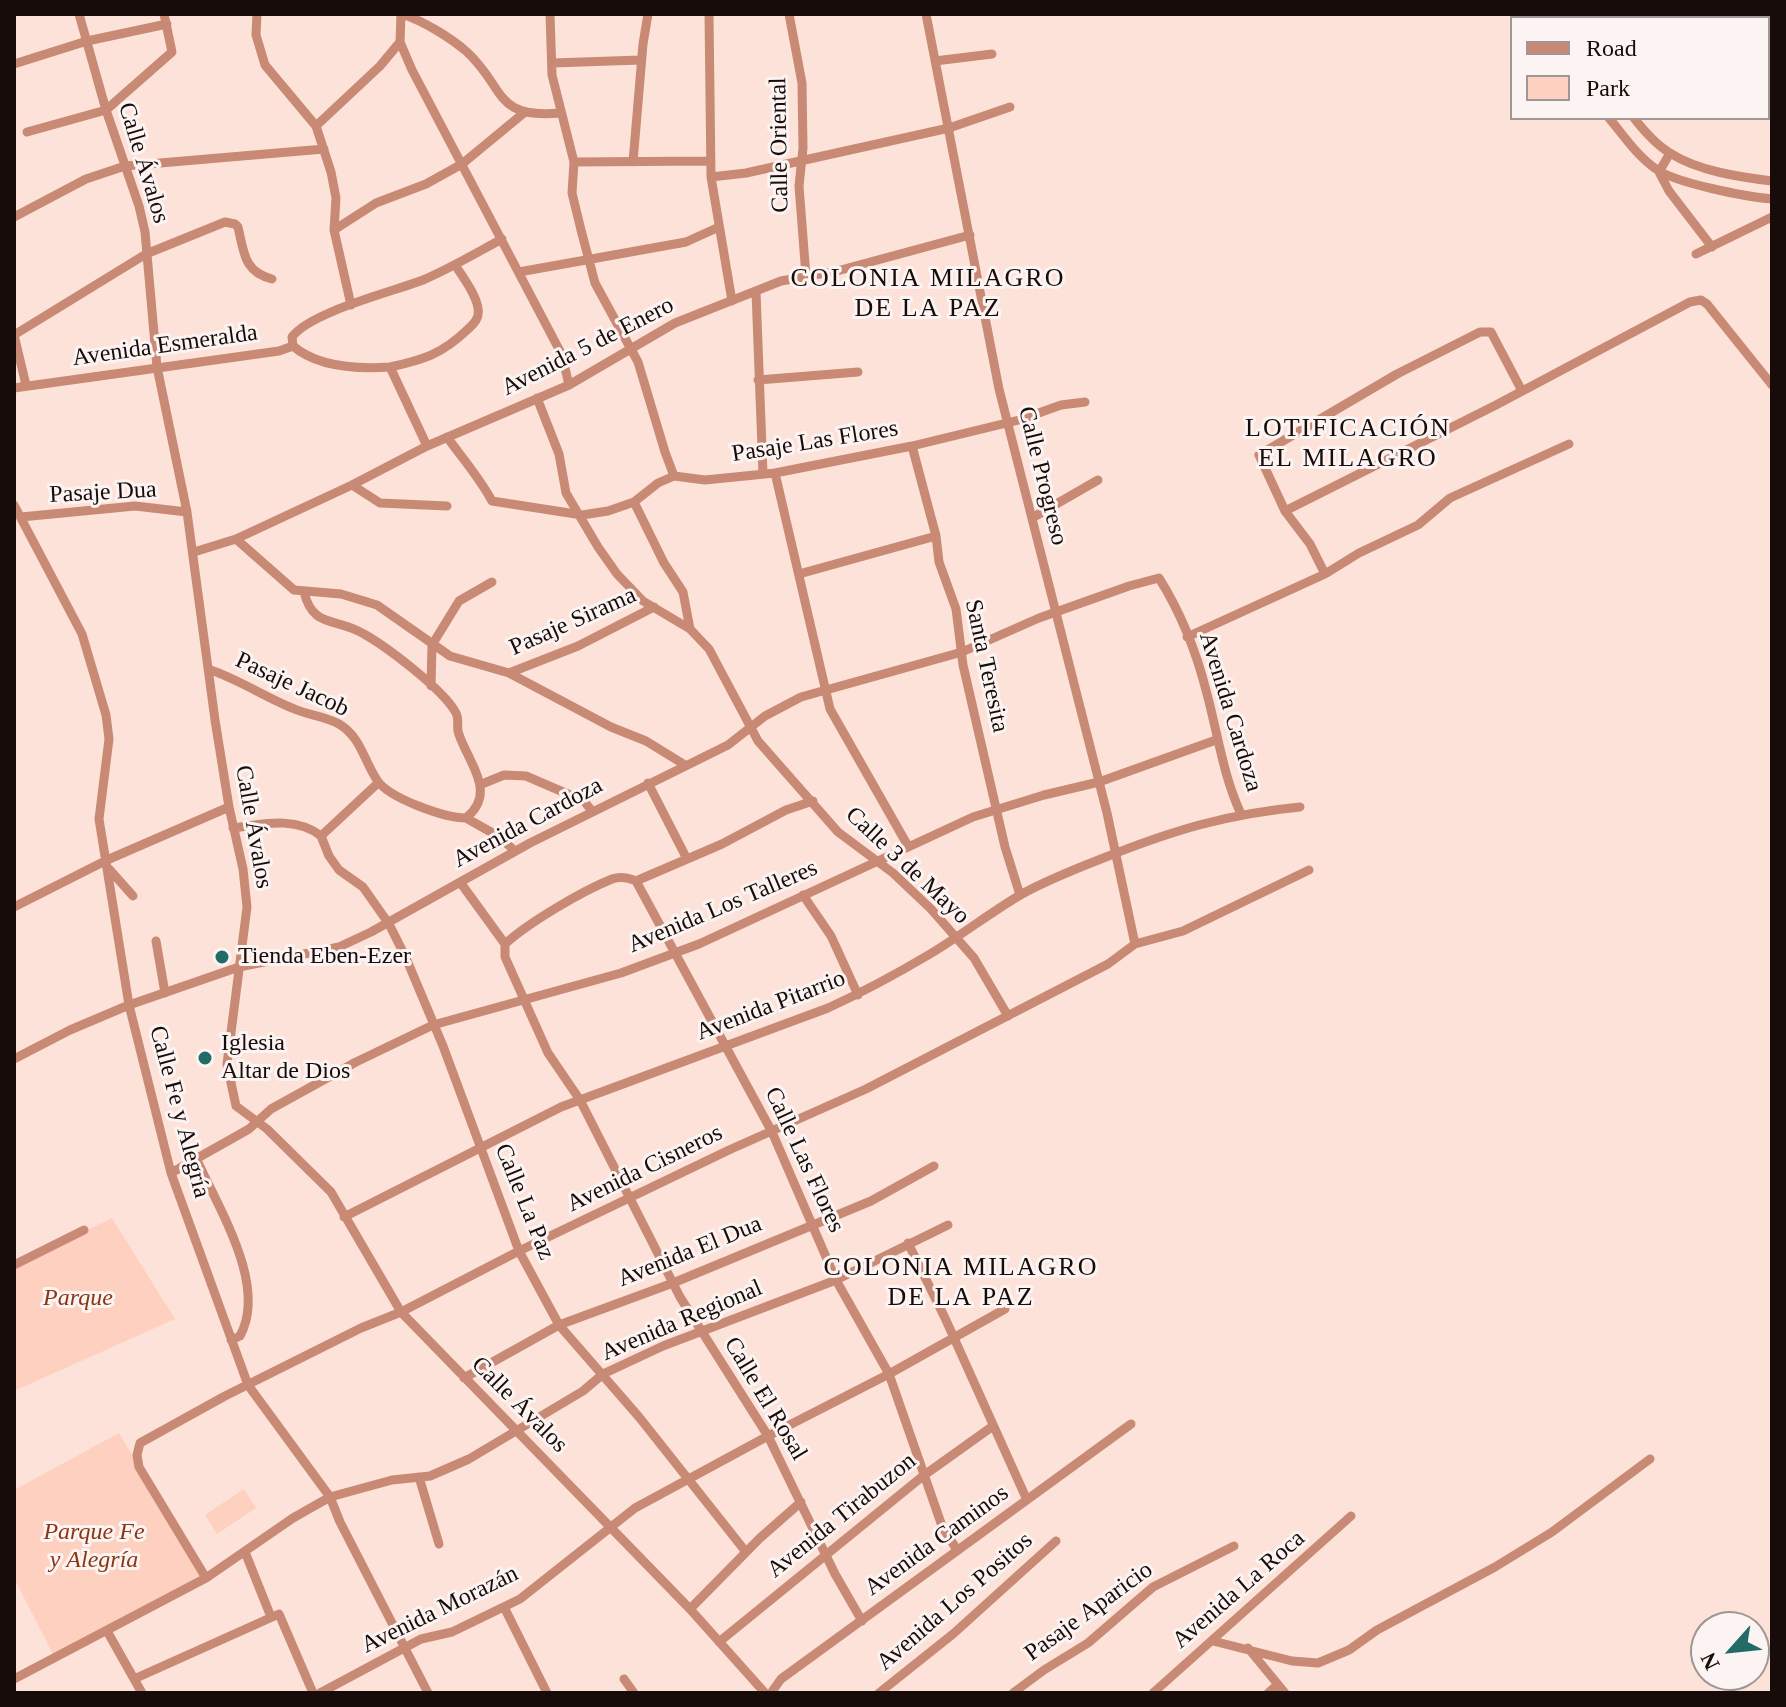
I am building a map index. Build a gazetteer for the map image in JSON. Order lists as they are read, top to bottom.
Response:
{
  "streets": {
    "street": [
      "Calle Oriental",
      "Calle Ávalos",
      "Avenida Esmeralda",
      "Avenida 5 de Enero",
      "Pasaje Las Flores",
      "Calle Progreso",
      "Pasaje Dua",
      "Pasaje Sirama",
      "Santa Teresita",
      "Pasaje Jacob",
      "Avenida Cardoza",
      "Calle 3 de Mayo",
      "Avenida Los Talleres",
      "Avenida Pitarrio",
      "Calle Fe y Alegría",
      "Calle Las Flores",
      "Avenida Cisneros",
      "Calle La Paz",
      "Avenida El Dua",
      "Avenida Regional",
      "Calle El Rosal",
      "Avenida Tirabuzon",
      "Avenida Caminos",
      "Avenida La Roca",
      "Avenida Los Positos",
      "Avenida Morazán",
      "Pasaje Aparicio"
    ]
  },
  "crossings": [
    ["Calle Oriental", "Avenida 5 de Enero"],
    ["Calle Ávalos", "Avenida Esmeralda"],
    ["Calle Ávalos", "Avenida 5 de Enero"],
    ["Calle Ávalos", "Pasaje Dua"],
    ["Calle Ávalos", "Pasaje Jacob"],
    ["Calle Ávalos", "Avenida Cardoza"],
    ["Calle Ávalos", "Avenida Los Talleres"],
    ["Calle Ávalos", "Avenida Pitarrio"],
    ["Calle Ávalos", "Avenida Cisneros"],
    ["Calle Ávalos", "Avenida El Dua"],
    ["Calle Ávalos", "Avenida Regional"],
    ["Calle Ávalos", "Avenida Tirabuzon"],
    ["Calle Ávalos", "Avenida Morazán"],
    ["Avenida 5 de Enero", "Calle Progreso"],
    ["Pasaje Las Flores", "Calle Progreso"],
    ["Pasaje Las Flores", "Santa Teresita"],
    ["Calle Progreso", "Avenida Cardoza"],
    ["Calle Progreso", "Avenida Los Talleres"],
    ["Calle Progreso", "Avenida Pitarrio"],
    ["Calle Progreso", "Avenida Cisneros"],
    ["Pasaje Dua", "Calle Fe y Alegría"],
    ["Santa Teresita", "Avenida Cardoza"],
    ["Santa Teresita", "Avenida Los Talleres"],
    ["Santa Teresita", "Avenida Pitarrio"],
    ["Avenida Cardoza", "Calle 3 de Mayo"],
    ["Avenida Cardoza", "Avenida Los Talleres"],
    ["Avenida Cardoza", "Avenida Pitarrio"],
    ["Avenida Cardoza", "Calle Fe y Alegría"],
    ["Avenida Cardoza", "Calle La Paz"],
    ["Calle 3 de Mayo", "Avenida Los Talleres"],
    ["Calle 3 de Mayo", "Avenida Pitarrio"],
    ["Calle 3 de Mayo", "Avenida Cisneros"],
    ["Avenida Los Talleres", "Calle Fe y Alegría"],
    ["Avenida Los Talleres", "Calle Las Flores"],
    ["Avenida Los Talleres", "Calle La Paz"],
    ["Avenida Los Talleres", "Calle El Rosal"],
    ["Avenida Pitarrio", "Calle Las Flores"],
    ["Avenida Pitarrio", "Calle La Paz"],
    ["Avenida Pitarrio", "Calle El Rosal"],
    ["Calle Fe y Alegría", "Avenida Cisneros"],
    ["Calle Fe y Alegría", "Avenida Regional"],
    ["Calle Fe y Alegría", "Avenida Morazán"],
    ["Calle Las Flores", "Avenida Cisneros"],
    ["Calle Las Flores", "Avenida El Dua"],
    ["Calle Las Flores", "Avenida Regional"],
    ["Calle Las Flores", "Avenida Tirabuzon"],
    ["Calle Las Flores", "Avenida Caminos"],
    ["Calle Las Flores", "Avenida Morazán"],
    ["Avenida Cisneros", "Calle La Paz"],
    ["Avenida Cisneros", "Avenida Regional"],
    ["Avenida Cisneros", "Calle El Rosal"],
    ["Calle La Paz", "Avenida El Dua"],
    ["Calle La Paz", "Avenida Regional"],
    ["Calle La Paz", "Avenida Morazán"],
    ["Avenida El Dua", "Calle El Rosal"],
    ["Avenida Regional", "Calle El Rosal"],
    ["Calle El Rosal", "Avenida Tirabuzon"],
    ["Calle El Rosal", "Avenida Caminos"],
    ["Calle El Rosal", "Avenida Morazán"]
  ],
  "districts": ["COLONIA MILAGRO DE LA PAZ", "LOTIFICACIÓN EL MILAGRO", "COLONIA MILAGRO DE LA PAZ"],
  "parks": ["Parque", "Parque Fe y Alegría"],
  "places": ["Tienda Eben-Ezer", "Iglesia Altar de Dios"],
  "legend": ["Road", "Park"],
  "north": "bottom left"
}
